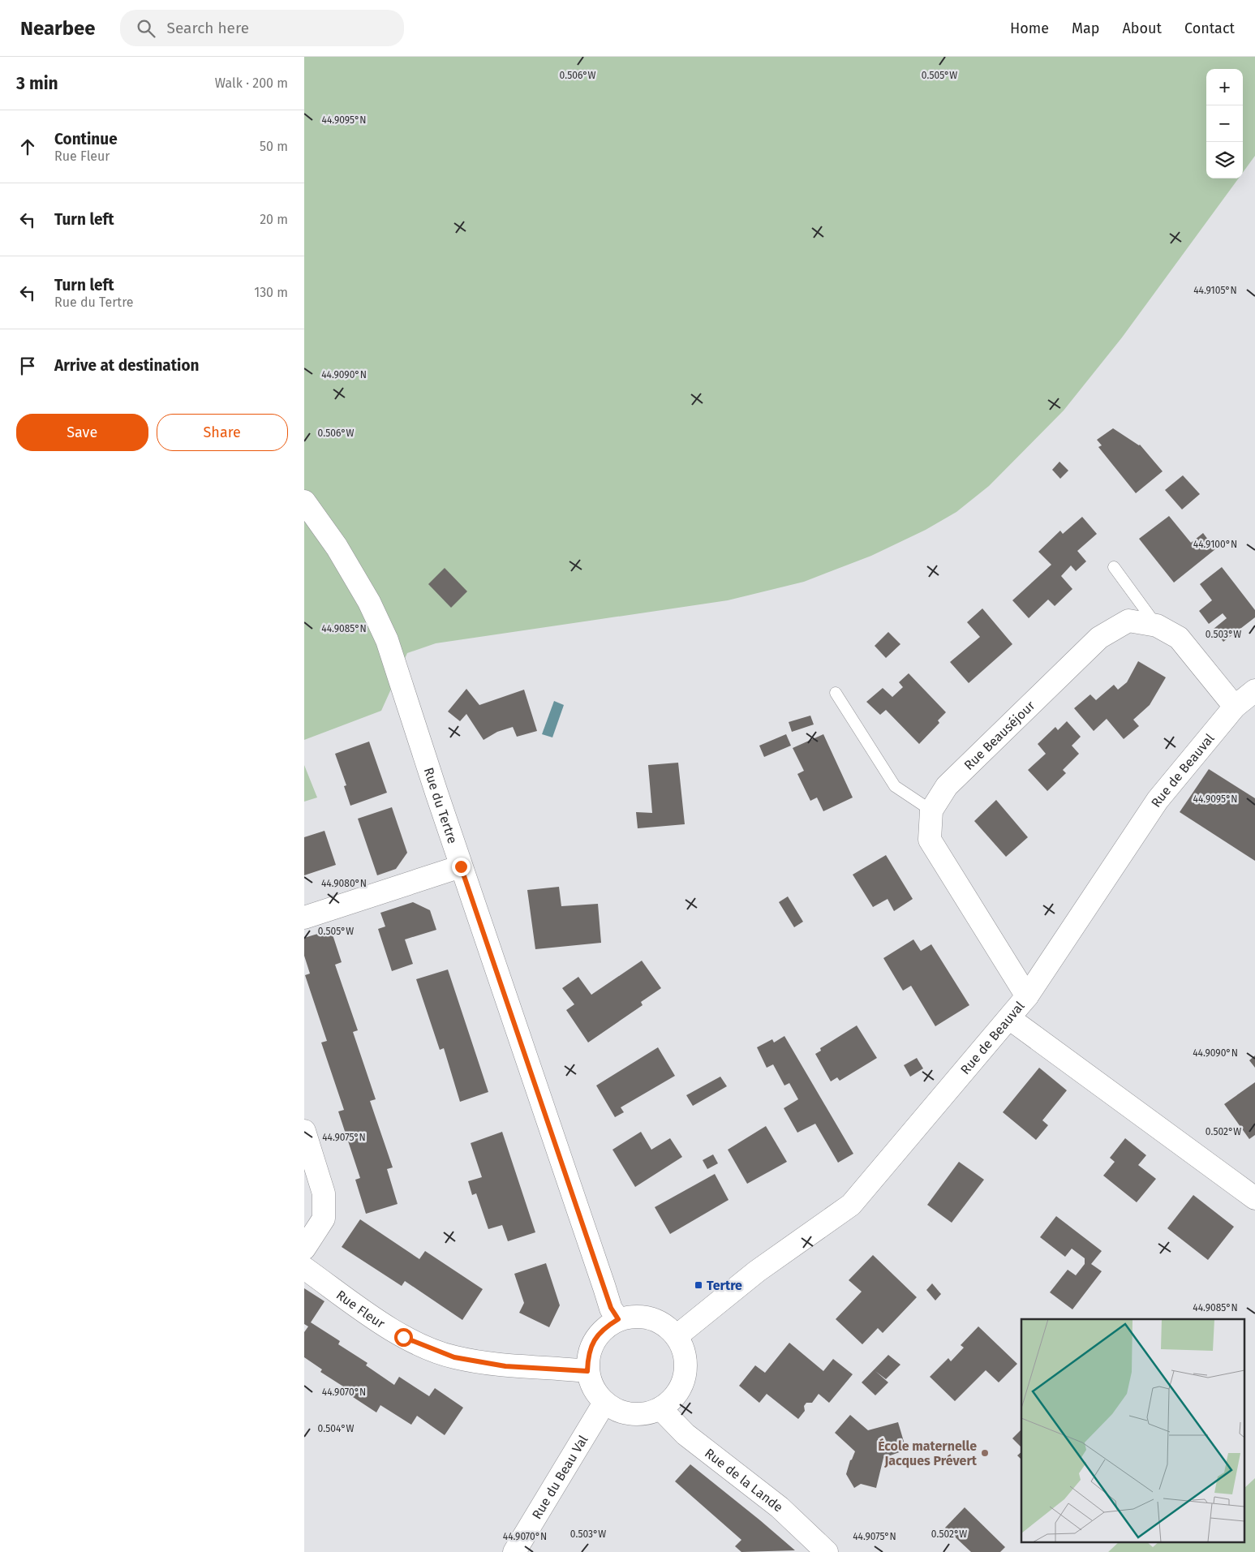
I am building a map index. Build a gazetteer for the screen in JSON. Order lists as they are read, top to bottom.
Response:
{
  "streets": {
    "street": [
      "Rue Beauséjour",
      "Rue de Beauval",
      "Rue du Tertre",
      "Rue Fleur",
      "Rue du Beau Val",
      "Rue de la Lande"
    ]
  },
  "crossings": [
    ["Rue Beauséjour", "Rue de Beauval"],
    ["Rue de Beauval", "Rue du Tertre"],
    ["Rue de Beauval", "Rue Fleur"],
    ["Rue de Beauval", "Rue du Beau Val"],
    ["Rue de Beauval", "Rue de la Lande"],
    ["Rue du Tertre", "Rue Fleur"],
    ["Rue du Tertre", "Rue du Beau Val"],
    ["Rue du Tertre", "Rue de la Lande"],
    ["Rue Fleur", "Rue du Beau Val"],
    ["Rue Fleur", "Rue de la Lande"],
    ["Rue du Beau Val", "Rue de la Lande"]
  ],
  "places": {
    "transit": ["Tertre"],
    "other": ["École maternelle Jacques Prévert"]
  },
  "page": {
    "header": "Nearbee",
    "search": "Search here",
    "nav": [
      "Home",
      "Map",
      "About",
      "Contact"
    ],
    "heading": ["3 min", "Walk · 200 m"],
    "map_buttons": ["+", "−"],
    "list": [
      ["Continue", "Rue Fleur", "50 m"],
      ["Turn left", "20 m"],
      ["Turn left", "Rue du Tertre", "130 m"],
      "Arrive at destination"
    ],
    "buttons": ["Save", "Share"]
  },
  "coordinates": [
    "0.506°W",
    "0.505°W",
    "44.9095°N",
    "44.9105°N",
    "44.9090°N",
    "44.9100°N",
    "44.9085°N",
    "0.503°W",
    "44.9080°N",
    "0.502°W",
    "44.9075°N",
    "44.9070°N",
    "0.504°W"
  ]
}
